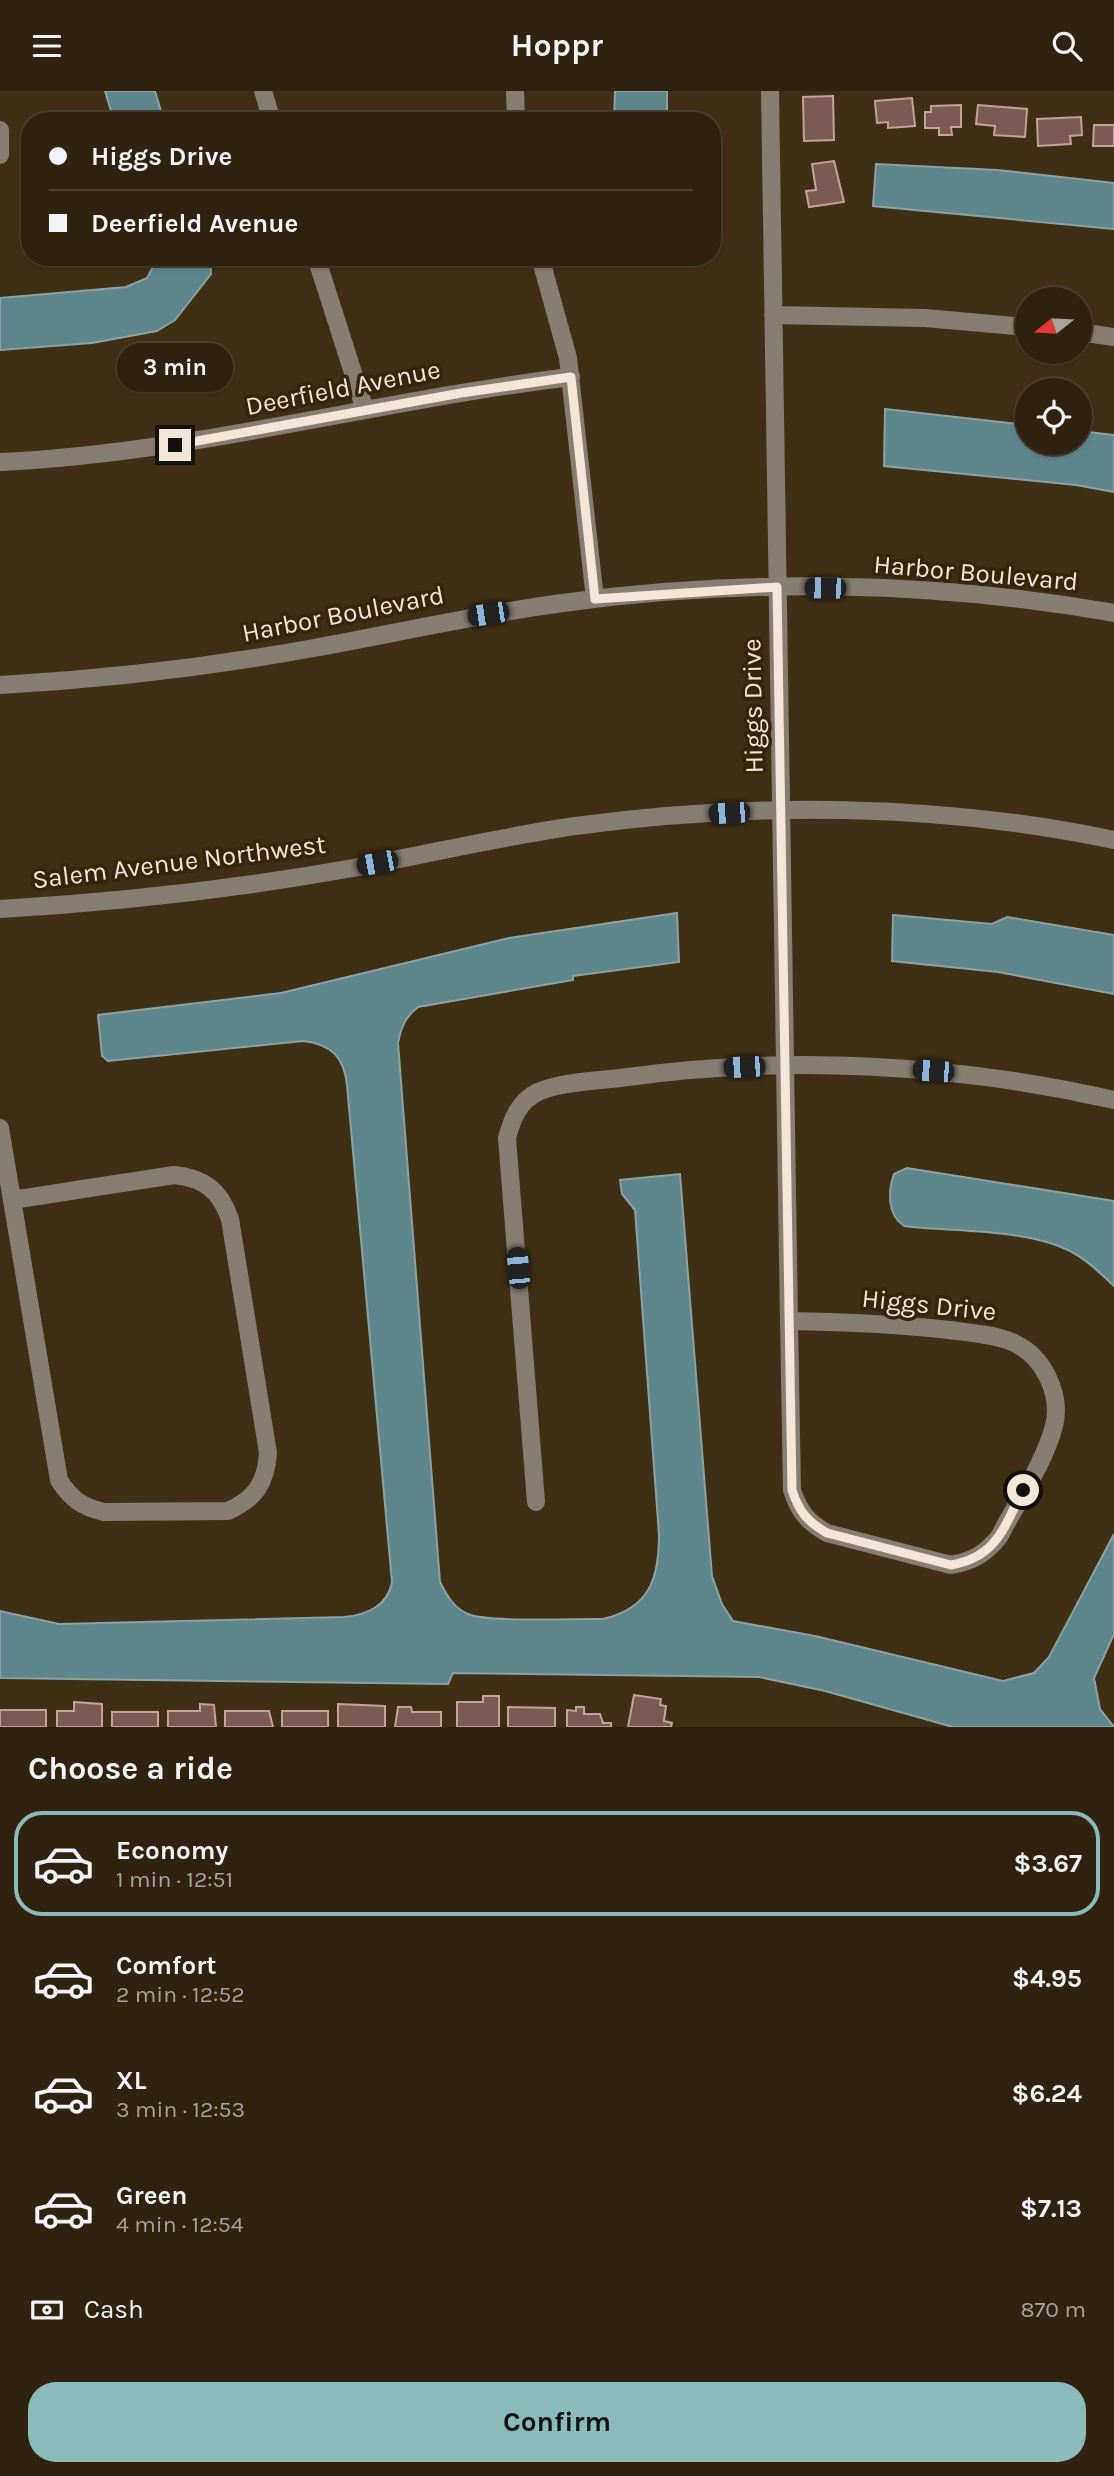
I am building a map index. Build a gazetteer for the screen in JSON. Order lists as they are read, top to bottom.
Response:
{
  "streets": {
    "street": [
      "Deerfield Avenue",
      "Harbor Boulevard",
      "Higgs Drive",
      "Salem Avenue Northwest"
    ]
  },
  "crossings": [
    ["Harbor Boulevard", "Higgs Drive"],
    ["Higgs Drive", "Salem Avenue Northwest"]
  ],
  "north": "left",
  "page": {
    "header": "Hoppr",
    "banner": ["Higgs Drive", "Deerfield Avenue"],
    "bubble": "3 min",
    "heading": "Choose a ride",
    "list": [
      {
        "name": "Economy",
        "note": "1 min · 12:51",
        "value": "$3.67"
      },
      {
        "name": "Comfort",
        "note": "2 min · 12:52",
        "value": "$4.95"
      },
      {
        "name": "XL",
        "note": "3 min · 12:53",
        "value": "$6.24"
      },
      {
        "name": "Green",
        "note": "4 min · 12:54",
        "value": "$7.13"
      }
    ],
    "pay": ["Cash", "870 m"],
    "buttons": "Confirm"
  }
}
